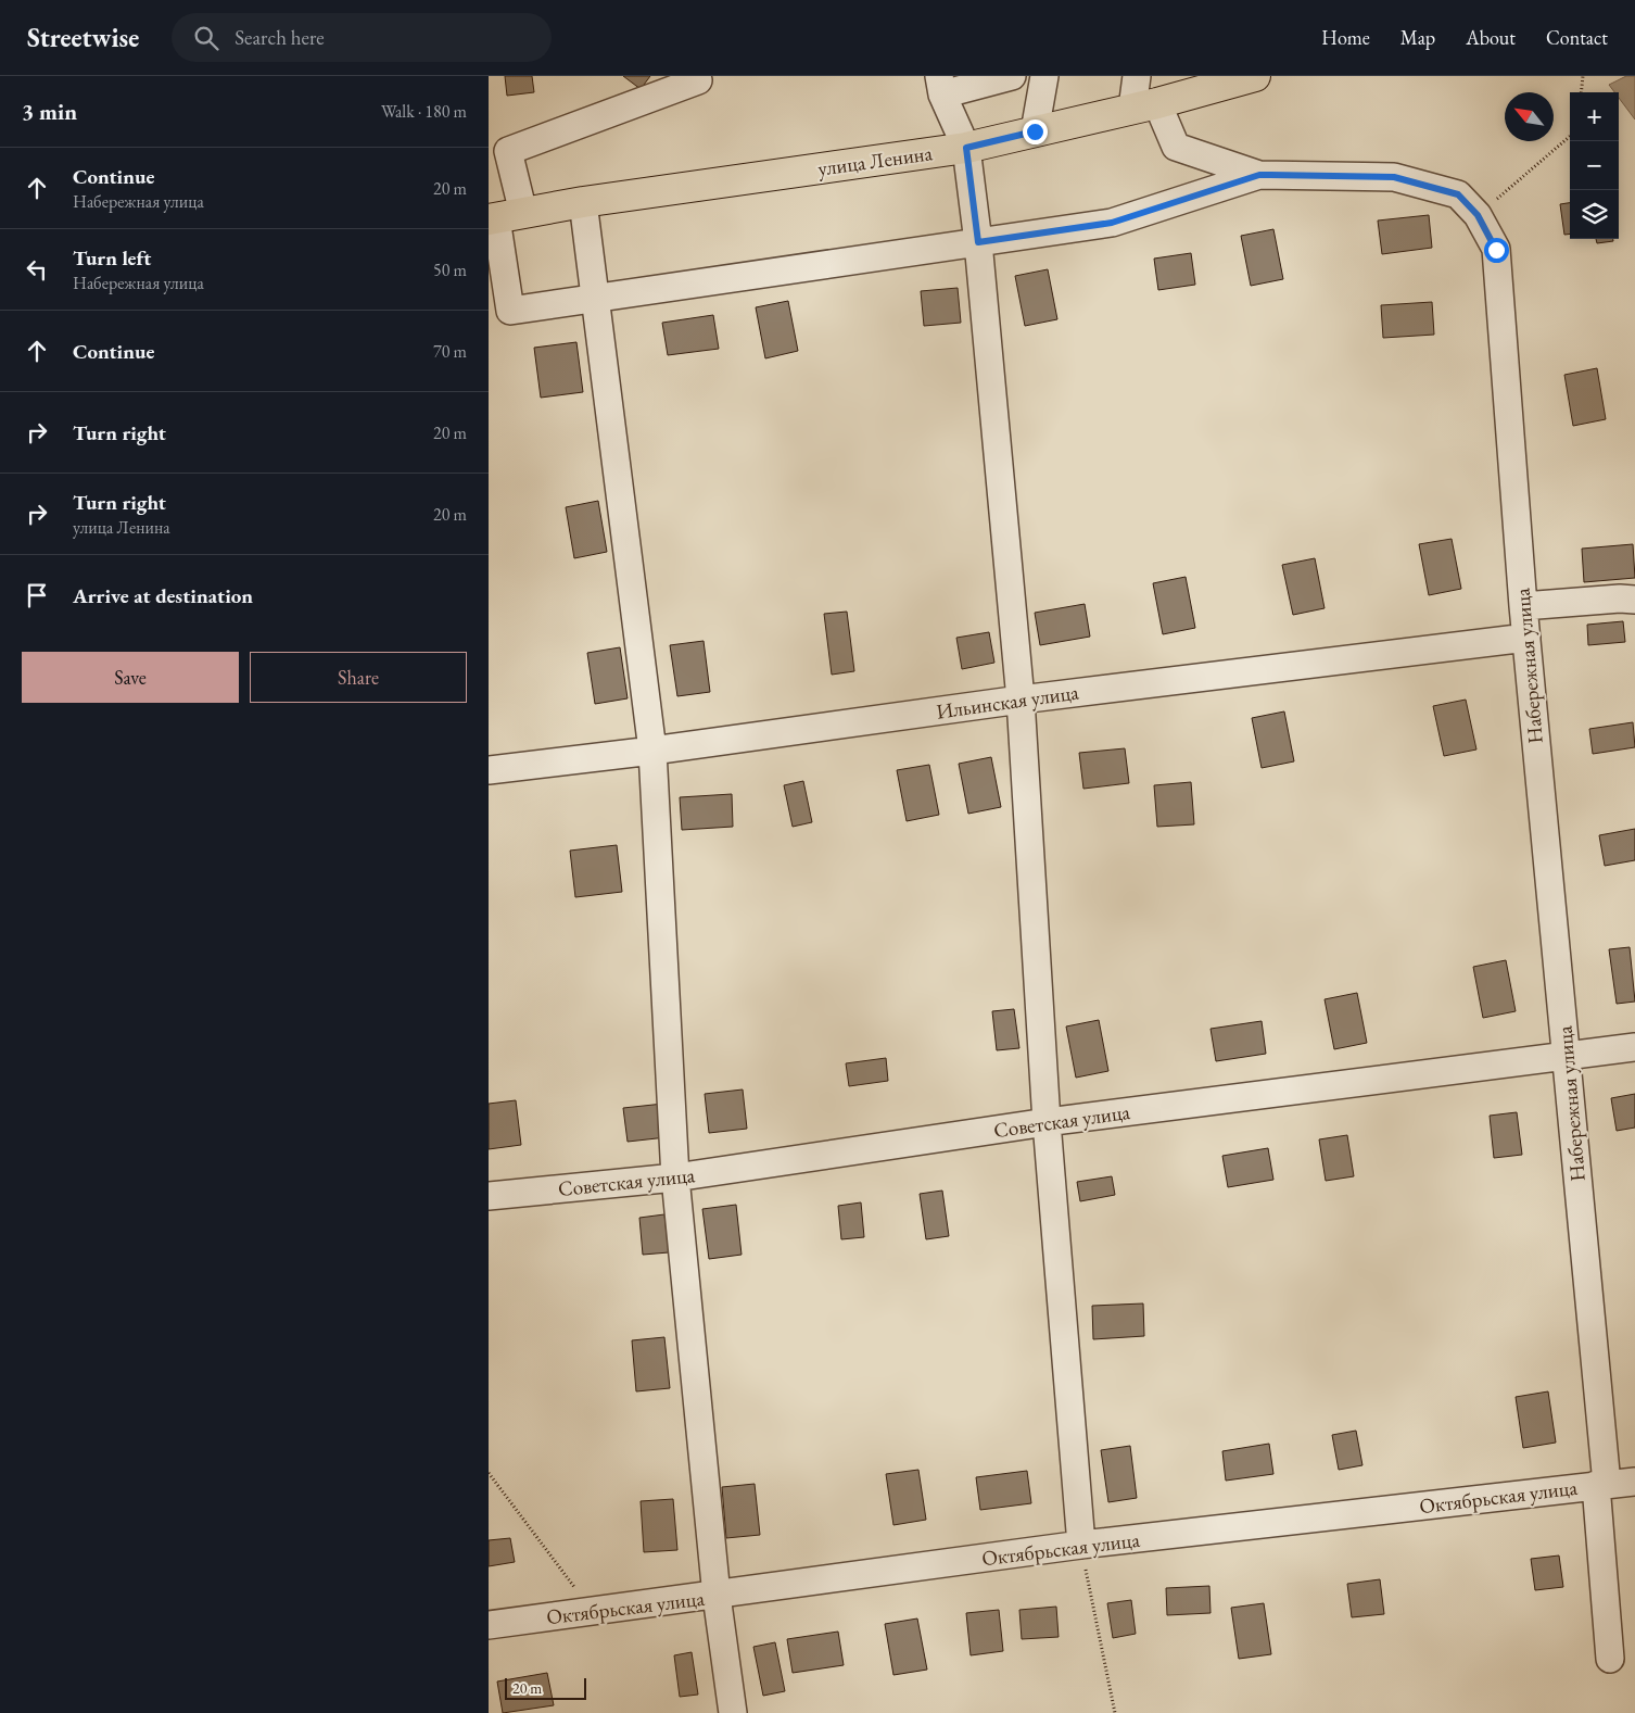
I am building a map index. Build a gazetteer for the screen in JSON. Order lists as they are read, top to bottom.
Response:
{
  "streets": {
    "main road": ["улица Ленина"],
    "street": [
      "Набережная улица",
      "Ильинская улица",
      "Советская улица",
      "Октябрьская улица"
    ]
  },
  "crossings": [
    ["улица Ленина", "Набережная улица"],
    ["Набережная улица", "Ильинская улица"],
    ["Набережная улица", "Советская улица"],
    ["Набережная улица", "Октябрьская улица"]
  ],
  "scale_bar": "20 m",
  "north": "top left",
  "page": {
    "header": "Streetwise",
    "search": "Search here",
    "nav": [
      "Home",
      "Map",
      "About",
      "Contact"
    ],
    "heading": ["3 min", "Walk · 180 m"],
    "map_buttons": ["+", "−"],
    "list": [
      ["Continue", "Набережная улица", "20 m"],
      ["Turn left", "Набережная улица", "50 m"],
      ["Continue", "70 m"],
      ["Turn right", "20 m"],
      ["Turn right", "улица Ленина", "20 m"],
      "Arrive at destination"
    ],
    "buttons": ["Save", "Share"],
    "scale": "20 m"
  }
}
